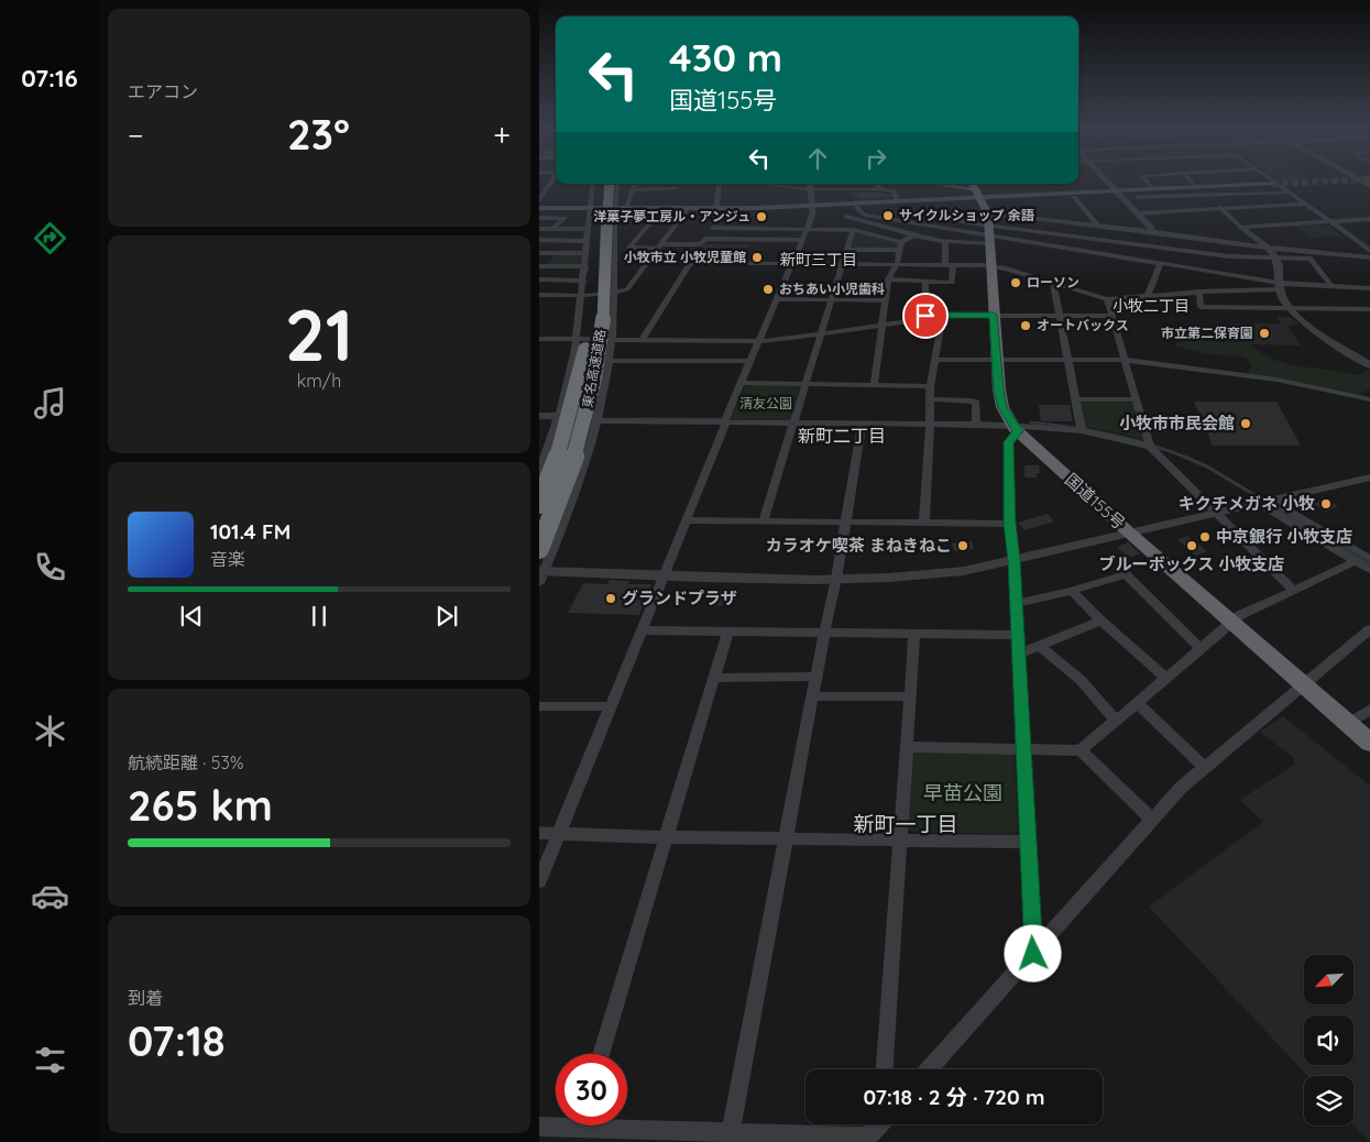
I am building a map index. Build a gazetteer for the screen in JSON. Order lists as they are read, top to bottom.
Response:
{
  "streets": {
    "highway": ["東名高速道路", "国道155号"]
  },
  "districts": [
    "新町三丁目",
    "小牧二丁目",
    "新町二丁目",
    "新町一丁目"
  ],
  "parks": ["清友公園", "早苗公園"],
  "places": [
    "サイクルショップ 余語",
    "洋菓子夢工房ル・アンジュ",
    "小牧市立 小牧児童館",
    "ローソン",
    "おちあい小児歯科",
    "オートバックス",
    "市立第二保育園",
    "小牧市市民会館",
    "キクチメガネ 小牧",
    "中京銀行 小牧支店",
    "カラオケ喫茶 まねきねこ",
    "ブルーボックス 小牧支店",
    "グランドプラザ"
  ],
  "north": "bottom left",
  "page": {
    "tabs": "07:16",
    "tile": [
      "エアコン",
      ["21", "km/h"],
      ["航続距離 · 53%", "265 km"],
      ["到着", "07:18"]
    ],
    "turn": ["430 m", "国道155号"],
    "heat": ["−", "23°", "+"],
    "song": ["101.4 FM", "音楽"],
    "limit": "30",
    "trip": "07:18 · 2 分 · 720 m"
  }
}
